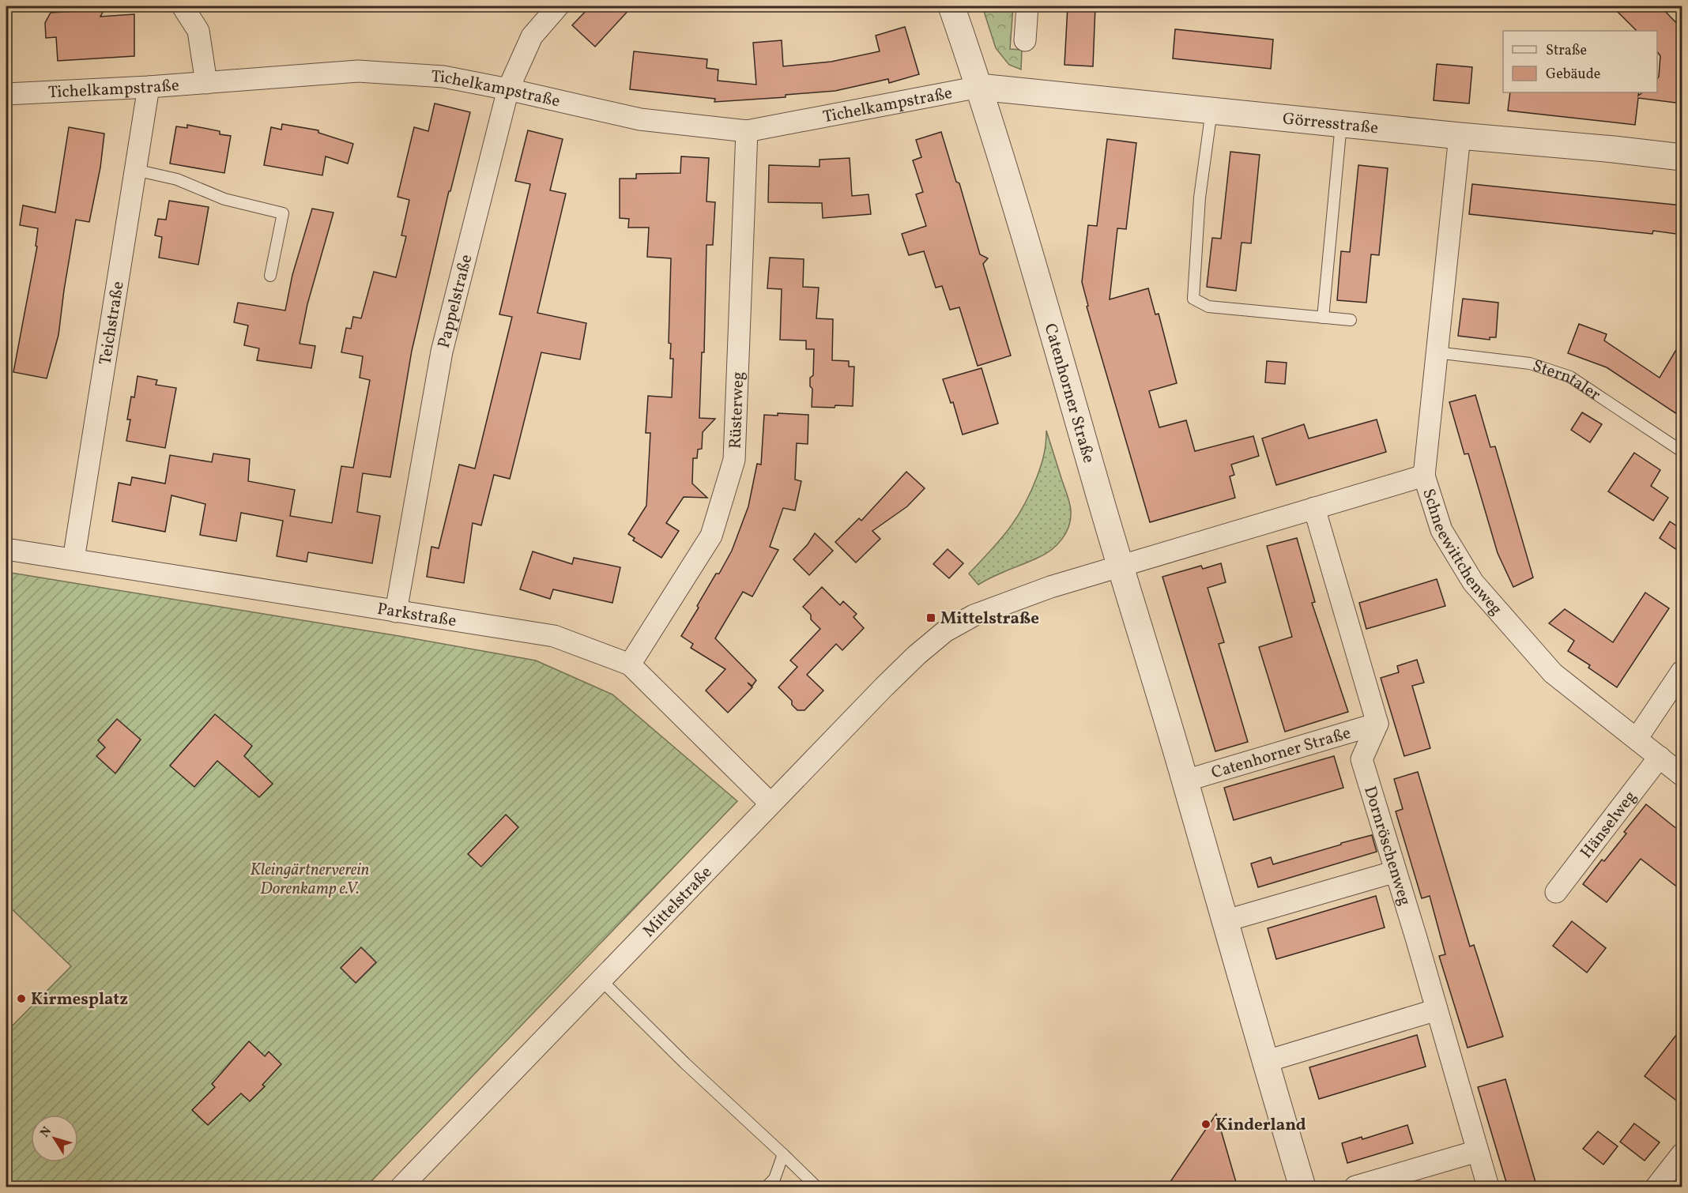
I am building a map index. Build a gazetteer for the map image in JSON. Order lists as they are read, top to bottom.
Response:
{
  "streets": {
    "street": [
      "Tichelkampstraße",
      "Görresstraße",
      "Pappelstraße",
      "Teichstraße",
      "Catenhorner Straße",
      "Rüsterweg",
      "Schneewittchenweg",
      "Parkstraße",
      "Hänselweg",
      "Dornröschenweg",
      "Mittelstraße"
    ],
    "lane": ["Sterntaler"]
  },
  "crossings": [
    ["Tichelkampstraße", "Görresstraße"],
    ["Tichelkampstraße", "Pappelstraße"],
    ["Tichelkampstraße", "Teichstraße"],
    ["Tichelkampstraße", "Catenhorner Straße"],
    ["Tichelkampstraße", "Rüsterweg"],
    ["Görresstraße", "Catenhorner Straße"],
    ["Pappelstraße", "Parkstraße"],
    ["Teichstraße", "Parkstraße"],
    ["Catenhorner Straße", "Schneewittchenweg"],
    ["Catenhorner Straße", "Dornröschenweg"],
    ["Catenhorner Straße", "Mittelstraße"],
    ["Rüsterweg", "Parkstraße"],
    ["Schneewittchenweg", "Hänselweg"],
    ["Schneewittchenweg", "Mittelstraße"],
    ["Parkstraße", "Mittelstraße"]
  ],
  "parks": ["Kleingärtnerverein Dorenkamp e.V."],
  "places": {
    "transit": ["Mittelstraße"],
    "other": ["Kirmesplatz", "Kinderland"]
  },
  "legend": ["Straße", "Gebäude"],
  "north": "top left"
}
